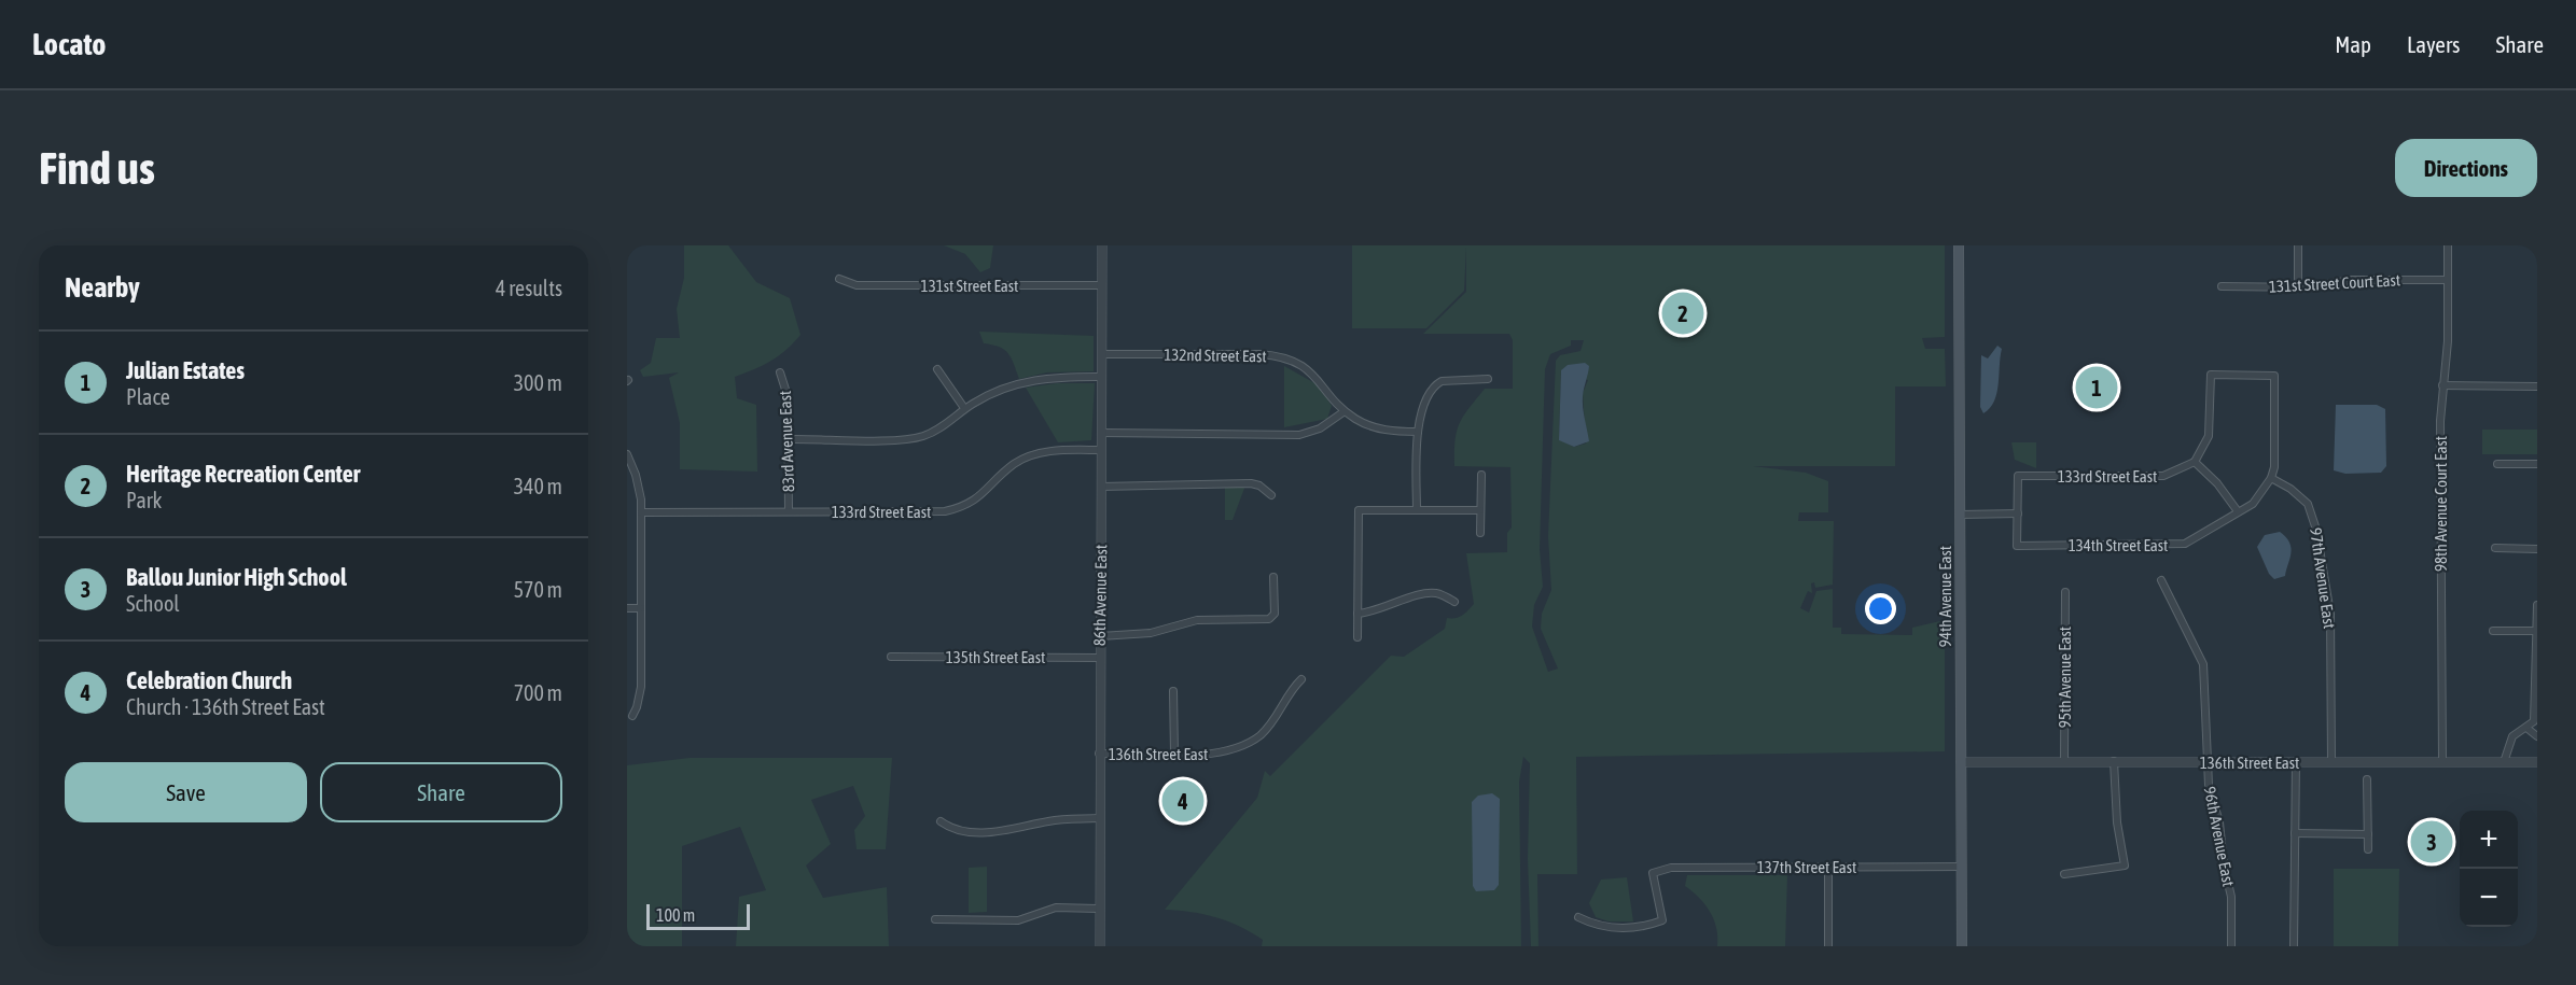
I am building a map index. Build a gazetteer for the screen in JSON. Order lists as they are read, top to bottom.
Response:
{
  "streets": {
    "main road": ["94th Avenue East"],
    "street": [
      "131st Street Court East",
      "131st Street East",
      "132nd Street East",
      "83rd Avenue East",
      "133rd Street East",
      "98th Avenue Court East",
      "134th Street East",
      "97th Avenue East",
      "86th Avenue East",
      "135th Street East",
      "95th Avenue East",
      "136th Street East",
      "96th Avenue East",
      "137th Street East"
    ]
  },
  "crossings": [
    ["131st Street Court East", "98th Avenue Court East"],
    ["131st Street East", "86th Avenue East"],
    ["132nd Street East", "86th Avenue East"],
    ["83rd Avenue East", "133rd Street East"],
    ["133rd Street East", "134th Street East"],
    ["133rd Street East", "86th Avenue East"],
    ["98th Avenue Court East", "136th Street East"],
    ["134th Street East", "97th Avenue East"],
    ["97th Avenue East", "136th Street East"],
    ["86th Avenue East", "135th Street East"],
    ["86th Avenue East", "136th Street East"],
    ["94th Avenue East", "136th Street East"],
    ["94th Avenue East", "137th Street East"],
    ["95th Avenue East", "136th Street East"],
    ["136th Street East", "96th Avenue East"]
  ],
  "scale_bar": "100 m",
  "page": {
    "header": "Locato",
    "nav": ["Map", "Layers", "Share"],
    "buttons": [
      "Directions",
      ["Save", "Share"]
    ],
    "title": "Find us",
    "heading": ["Nearby", "4 results"],
    "pins": [
      "2",
      "1",
      "4",
      "3"
    ],
    "list": [
      {
        "mark": "1",
        "name": "Julian Estates",
        "note": "Place",
        "value": "300 m"
      },
      {
        "mark": "2",
        "name": "Heritage Recreation Center",
        "note": "Park",
        "value": "340 m"
      },
      {
        "mark": "3",
        "name": "Ballou Junior High School",
        "note": "School",
        "value": "570 m"
      },
      {
        "mark": "4",
        "name": "Celebration Church",
        "note": "Church · 136th Street East",
        "value": "700 m"
      }
    ],
    "map_buttons": ["+", "−"],
    "scale": "100 m"
  }
}
